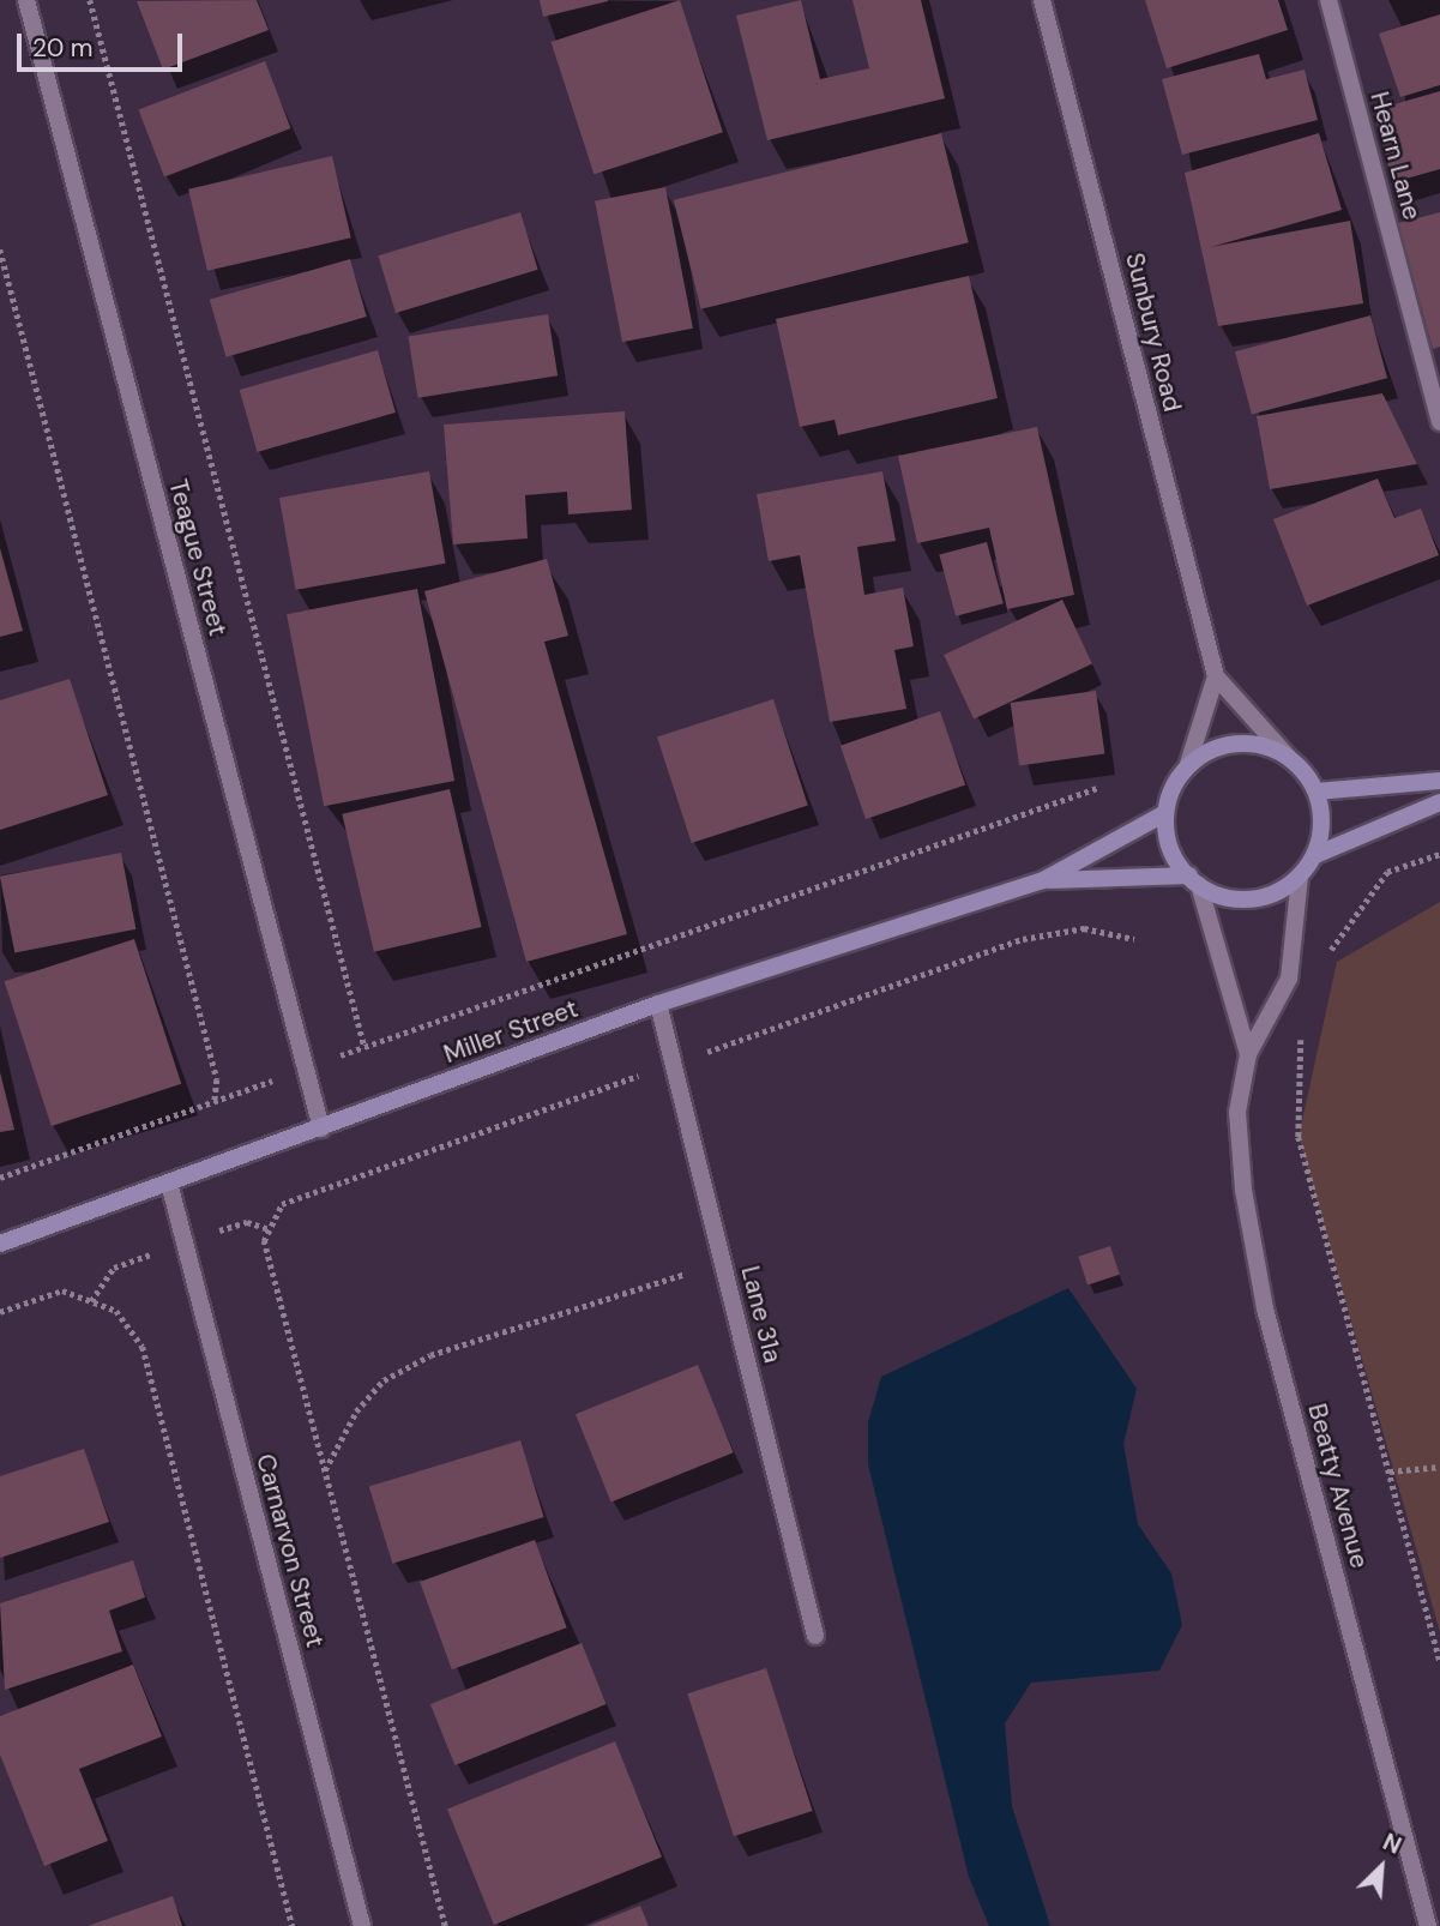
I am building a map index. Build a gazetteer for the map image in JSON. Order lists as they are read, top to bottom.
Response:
{
  "streets": {
    "main road": ["Miller Street"],
    "street": [
      "Hearn Lane",
      "Sunbury Road",
      "Teague Street",
      "Lane 31a",
      "Beatty Avenue",
      "Carnarvon Street"
    ]
  },
  "crossings": [
    ["Sunbury Road", "Miller Street"],
    ["Sunbury Road", "Beatty Avenue"],
    ["Teague Street", "Miller Street"],
    ["Miller Street", "Lane 31a"],
    ["Miller Street", "Beatty Avenue"],
    ["Miller Street", "Carnarvon Street"]
  ],
  "scale_bar": "20 m",
  "north": "top right"
}
